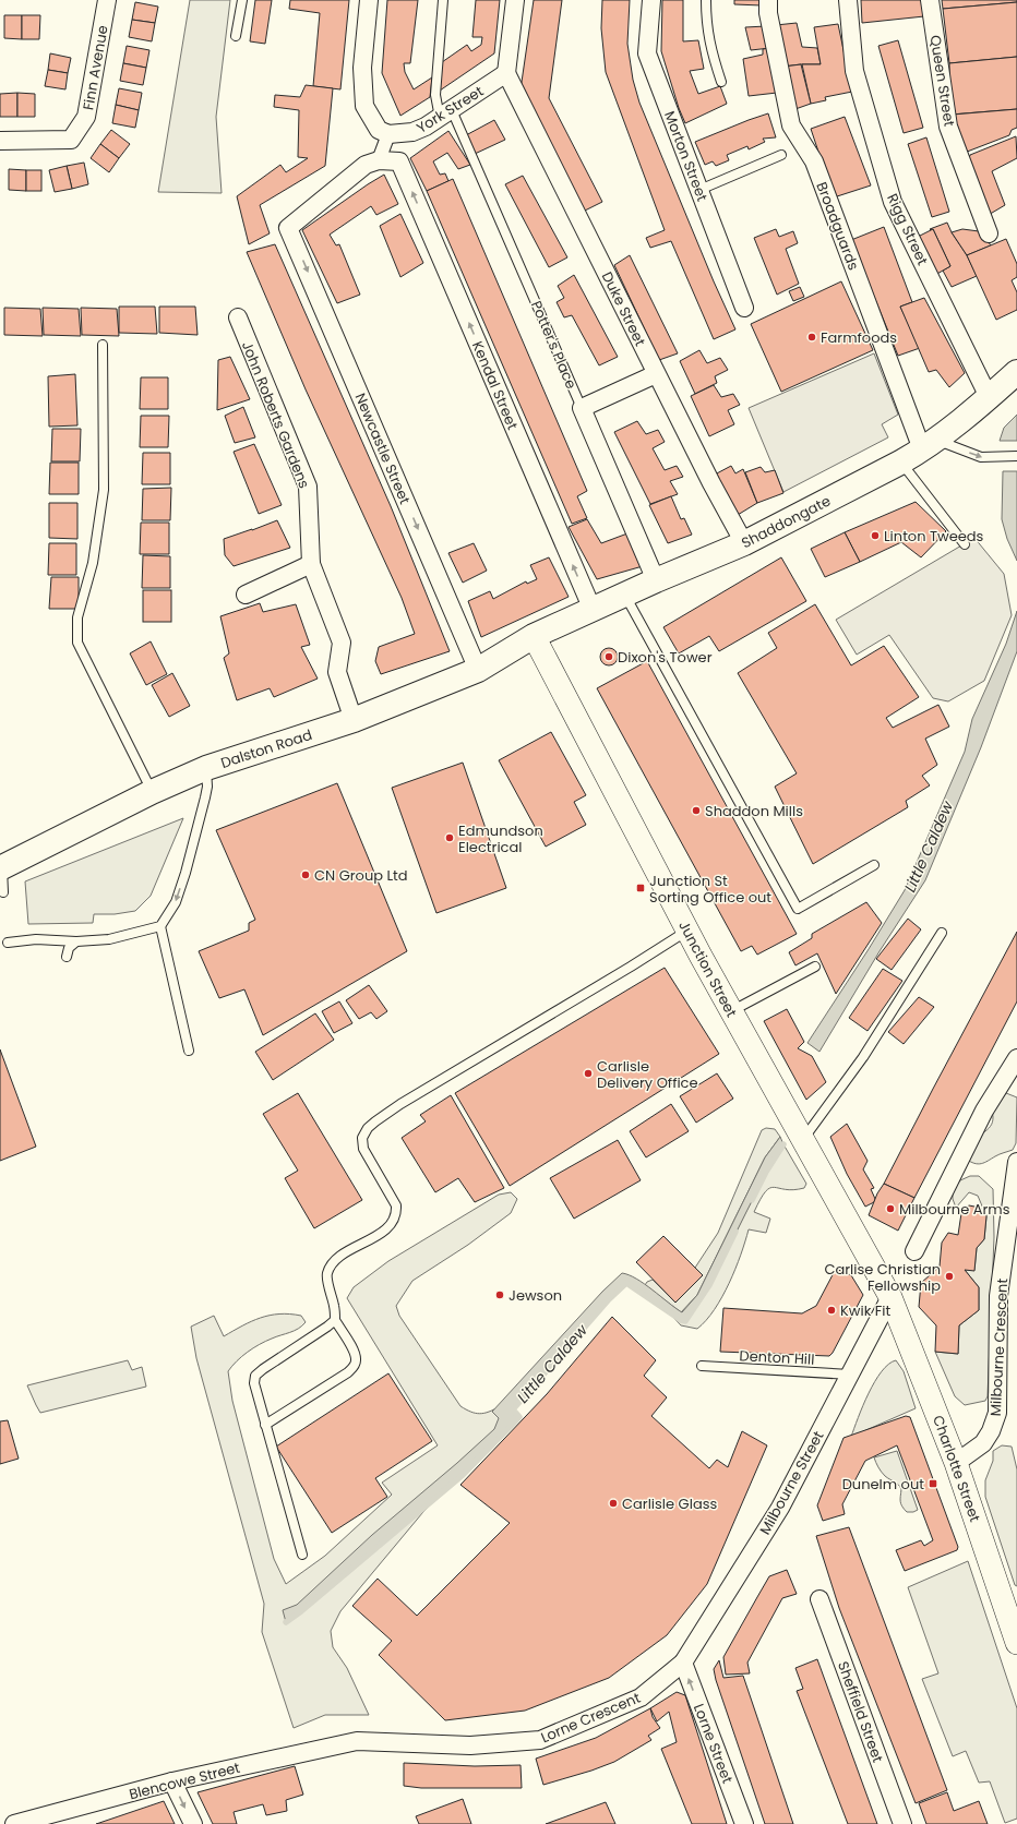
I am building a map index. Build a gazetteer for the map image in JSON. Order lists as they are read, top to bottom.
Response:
{
  "streets": {
    "main road": ["Shaddongate", "Dalston Road"],
    "street": [
      "Finn Avenue",
      "Queen Street",
      "York Street",
      "Morton Street",
      "Broadguards",
      "Rigg Street",
      "Duke Street",
      "Potter's Place",
      "Kendal Street",
      "John Roberts Gardens",
      "Newcastle Street",
      "Junction Street",
      "Milbourne Crescent",
      "Charlotte Street",
      "Milbourne Street",
      "Sheffield Street",
      "Lorne Crescent",
      "Lorne Street",
      "Blencowe Street"
    ],
    "lane": ["Denton Hill"]
  },
  "crossings": [
    ["York Street", "Duke Street"],
    ["York Street", "Potter's Place"],
    ["Broadguards", "Shaddongate"],
    ["Rigg Street", "Shaddongate"],
    ["Duke Street", "Shaddongate"],
    ["Potter's Place", "Shaddongate"],
    ["Kendal Street", "Newcastle Street"],
    ["Kendal Street", "Shaddongate"],
    ["John Roberts Gardens", "Dalston Road"],
    ["Newcastle Street", "Dalston Road"],
    ["Shaddongate", "Dalston Road"],
    ["Shaddongate", "Junction Street"],
    ["Dalston Road", "Junction Street"],
    ["Junction Street", "Charlotte Street"],
    ["Junction Street", "Milbourne Street"],
    ["Milbourne Crescent", "Charlotte Street"],
    ["Denton Hill", "Milbourne Street"],
    ["Charlotte Street", "Milbourne Street"],
    ["Milbourne Street", "Lorne Crescent"],
    ["Milbourne Street", "Lorne Street"],
    ["Lorne Crescent", "Lorne Street"],
    ["Lorne Crescent", "Blencowe Street"]
  ],
  "one_way": ["Kendal Street", "Newcastle Street", "Lorne Street"],
  "water": ["Little Caldew"],
  "places": {
    "other": [
      "Farmfoods",
      "Linton Tweeds",
      "Dixon's Tower",
      "Shaddon Mills",
      "Edmundson Electrical",
      "CN Group Ltd",
      "Carlisle Delivery Office",
      "Milbourne Arms",
      "Carlise Christian Fellowship",
      "Jewson",
      "Kwik Fit",
      "Carlisle Glass"
    ],
    "transit": ["Junction St Sorting Office out", "Dunelm out"]
  }
}
